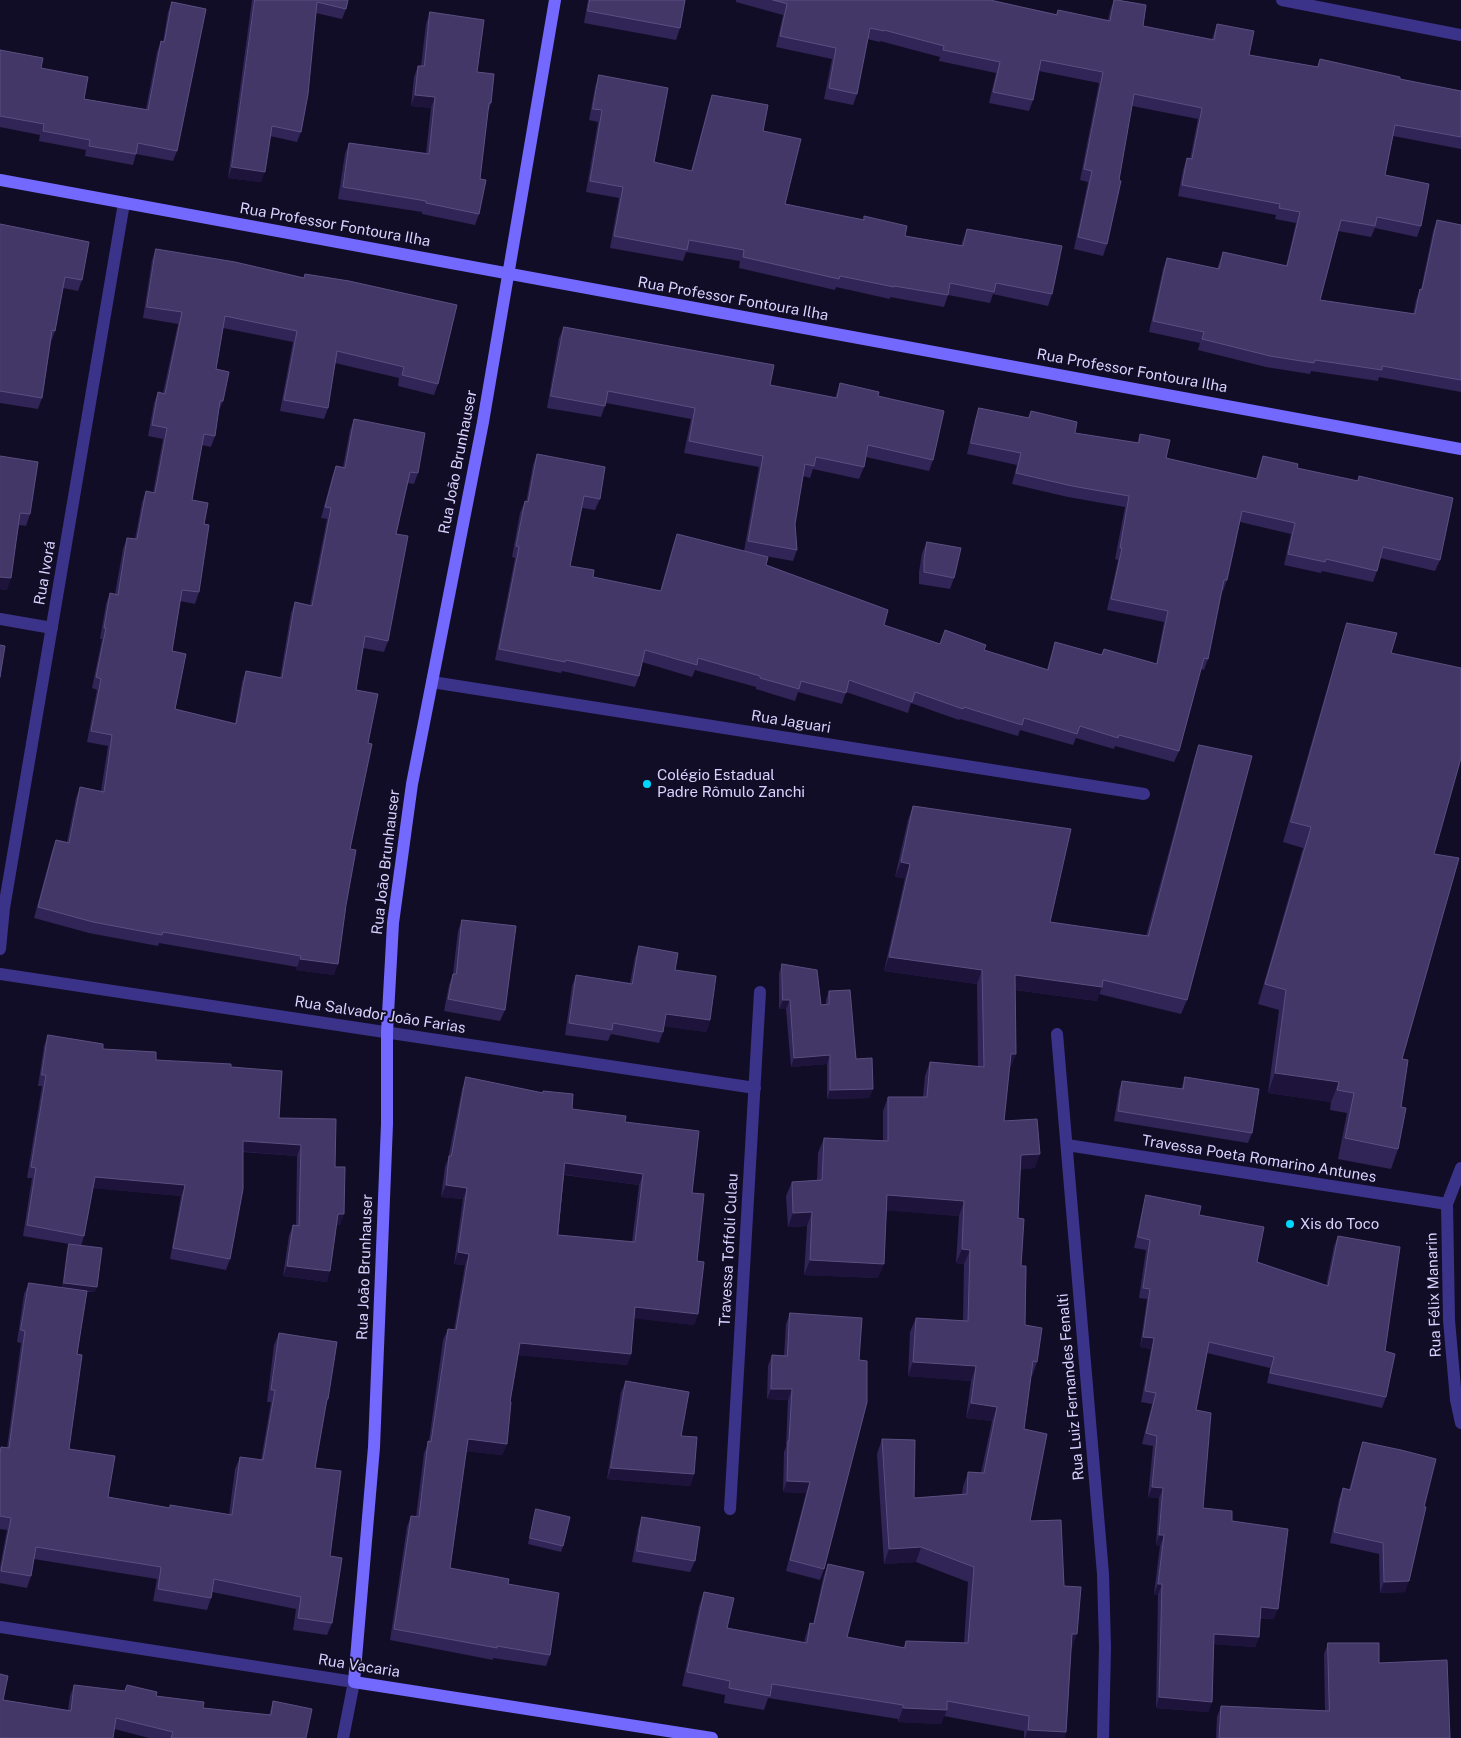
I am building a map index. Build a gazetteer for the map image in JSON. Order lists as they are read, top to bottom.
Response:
{
  "streets": {
    "street": [
      "Rua Professor Fontoura Ilha",
      "Rua João Brunhauser",
      "Rua Ivorá",
      "Rua Jaguari",
      "Rua Salvador João Farias",
      "Travessa Poeta Romarino Antunes",
      "Travessa Toffoli Culau",
      "Rua Félix Manarin",
      "Rua Luiz Fernandes Fenalti",
      "Rua Vacaria"
    ]
  },
  "crossings": [
    ["Rua Professor Fontoura Ilha", "Rua João Brunhauser"],
    ["Rua Professor Fontoura Ilha", "Rua Ivorá"],
    ["Rua João Brunhauser", "Rua Jaguari"],
    ["Rua João Brunhauser", "Rua Salvador João Farias"],
    ["Rua João Brunhauser", "Rua Vacaria"],
    ["Rua Salvador João Farias", "Travessa Toffoli Culau"],
    ["Travessa Poeta Romarino Antunes", "Rua Félix Manarin"],
    ["Travessa Poeta Romarino Antunes", "Rua Luiz Fernandes Fenalti"]
  ],
  "places": ["Colégio Estadual Padre Rômulo Zanchi", "Xis do Toco"]
}
